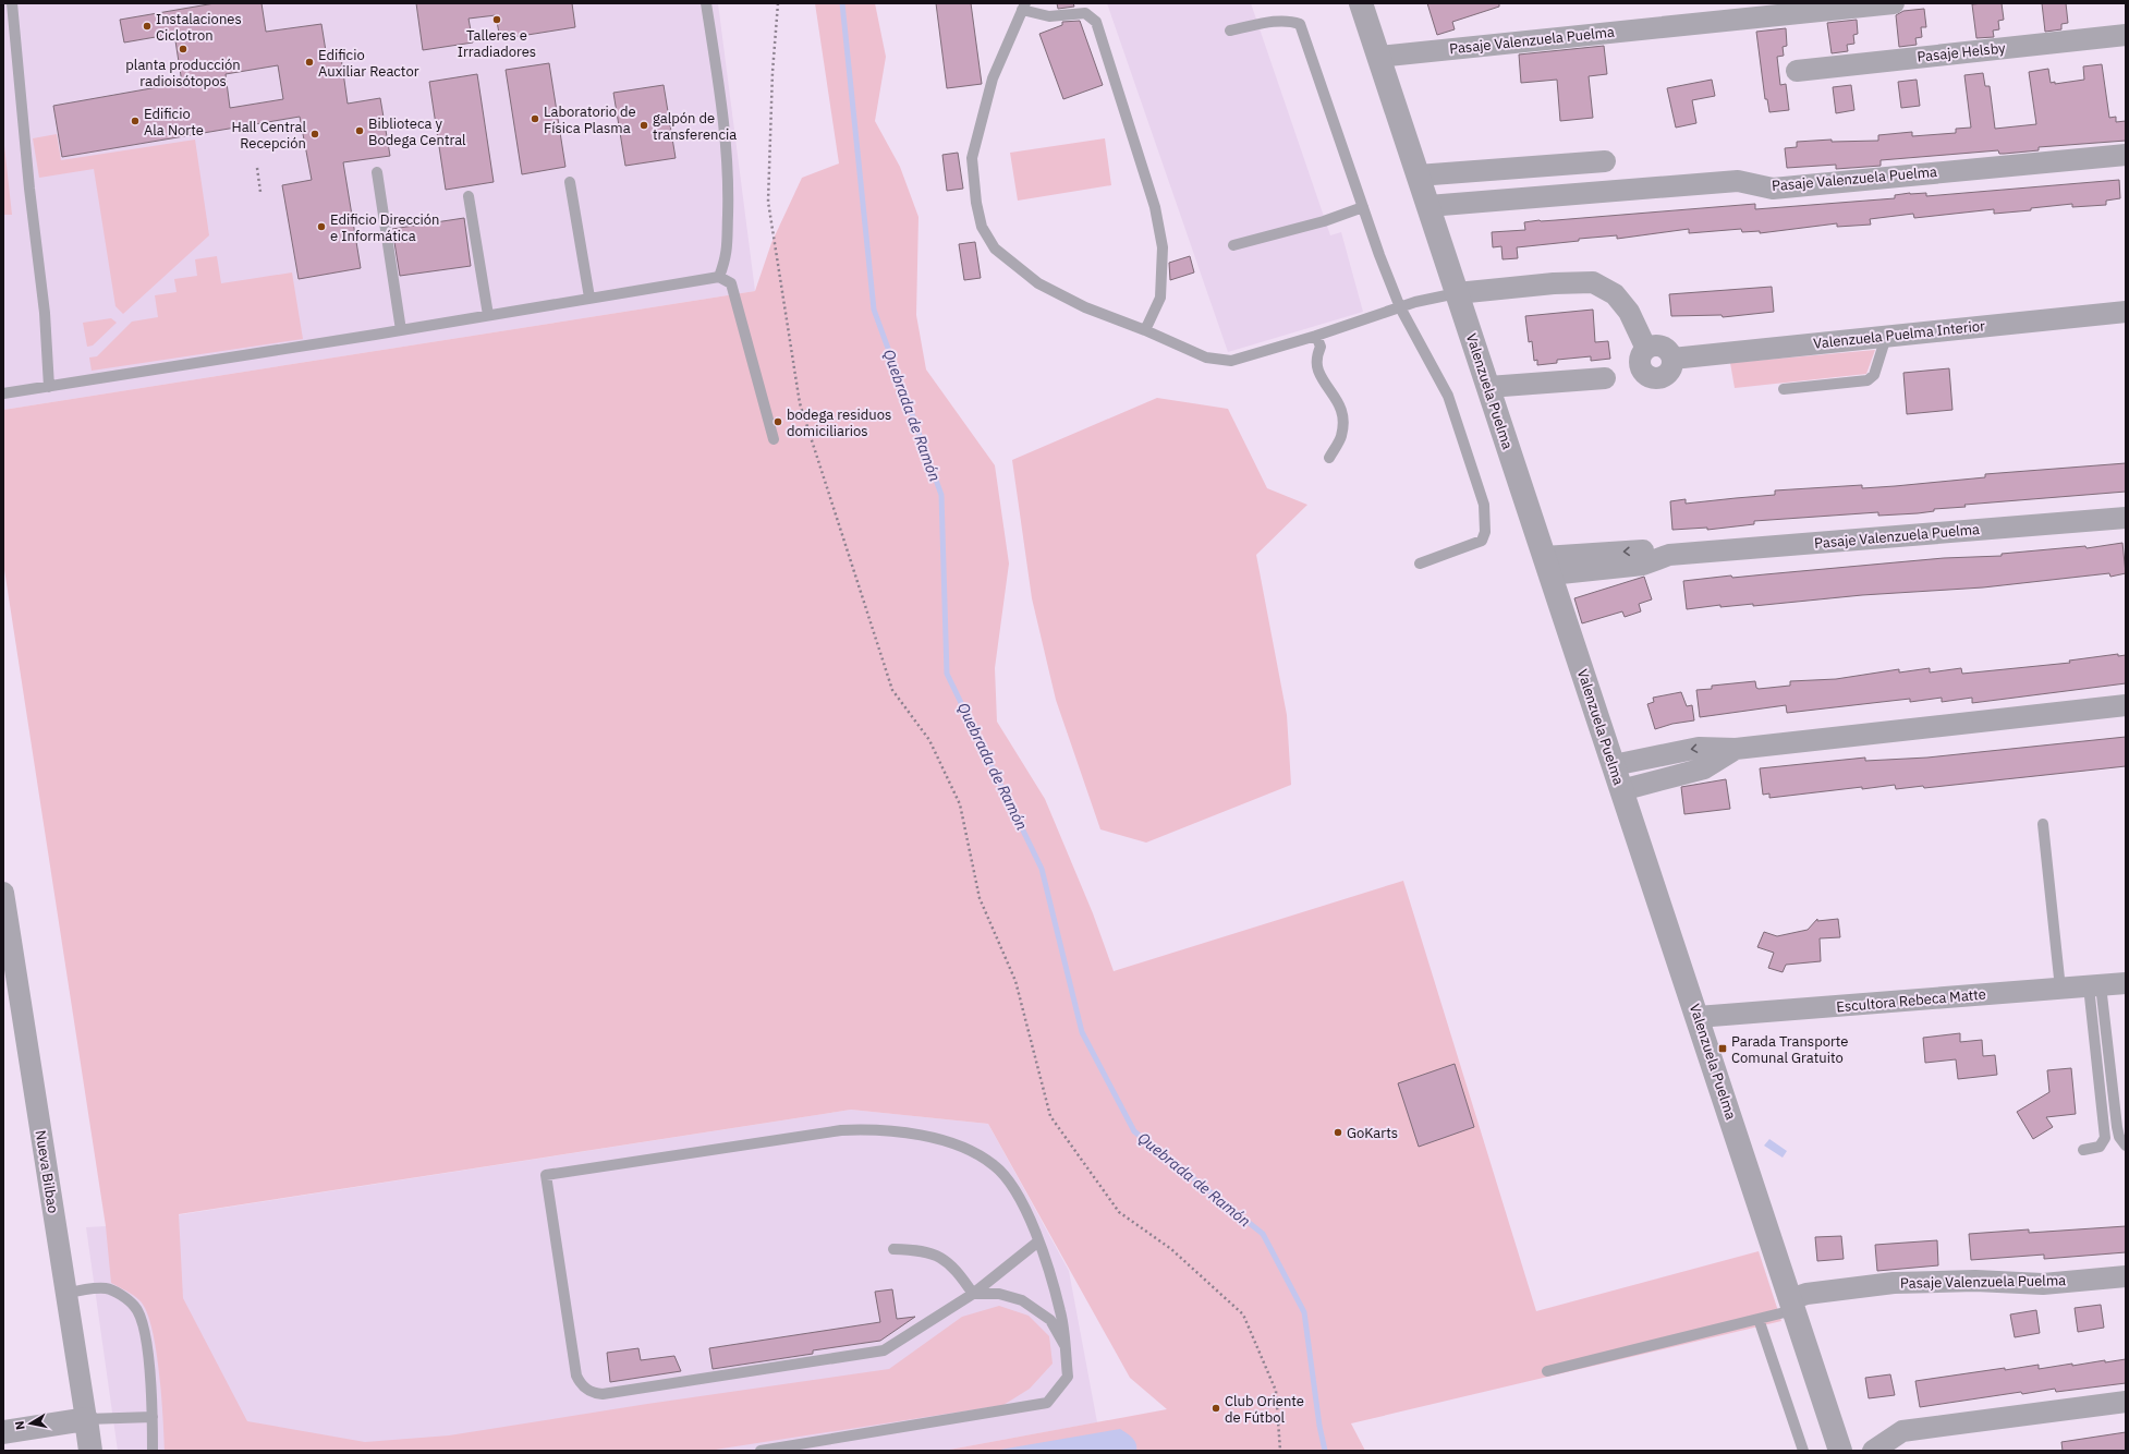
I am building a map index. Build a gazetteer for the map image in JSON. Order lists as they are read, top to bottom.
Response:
{
  "streets": {
    "street": [
      "Pasaje Valenzuela Puelma",
      "Pasaje Helsby",
      "Valenzuela Puelma Interior",
      "Valenzuela Puelma",
      "Escultora Rebeca Matte",
      "Nueva Bilbao"
    ]
  },
  "crossings": [
    ["Pasaje Valenzuela Puelma", "Valenzuela Puelma"],
    ["Valenzuela Puelma Interior", "Valenzuela Puelma"],
    ["Valenzuela Puelma", "Escultora Rebeca Matte"]
  ],
  "water": ["Quebrada de Ramón"],
  "places": {
    "other": [
      "Talleres e Irradiadores",
      "Instalaciones Ciclotron",
      "planta producción radioisótopos",
      "Edificio Auxiliar Reactor",
      "Laboratorio de Física Plasma",
      "Edificio Ala Norte",
      "galpón de transferencia",
      "Biblioteca y Bodega Central",
      "Hall Central Recepción",
      "Edificio Dirección e Informática",
      "bodega residuos domiciliarios",
      "GoKarts",
      "Club Oriente de Fútbol"
    ],
    "transit": ["Parada Transporte Comunal Gratuito"]
  },
  "north": "left"
}
